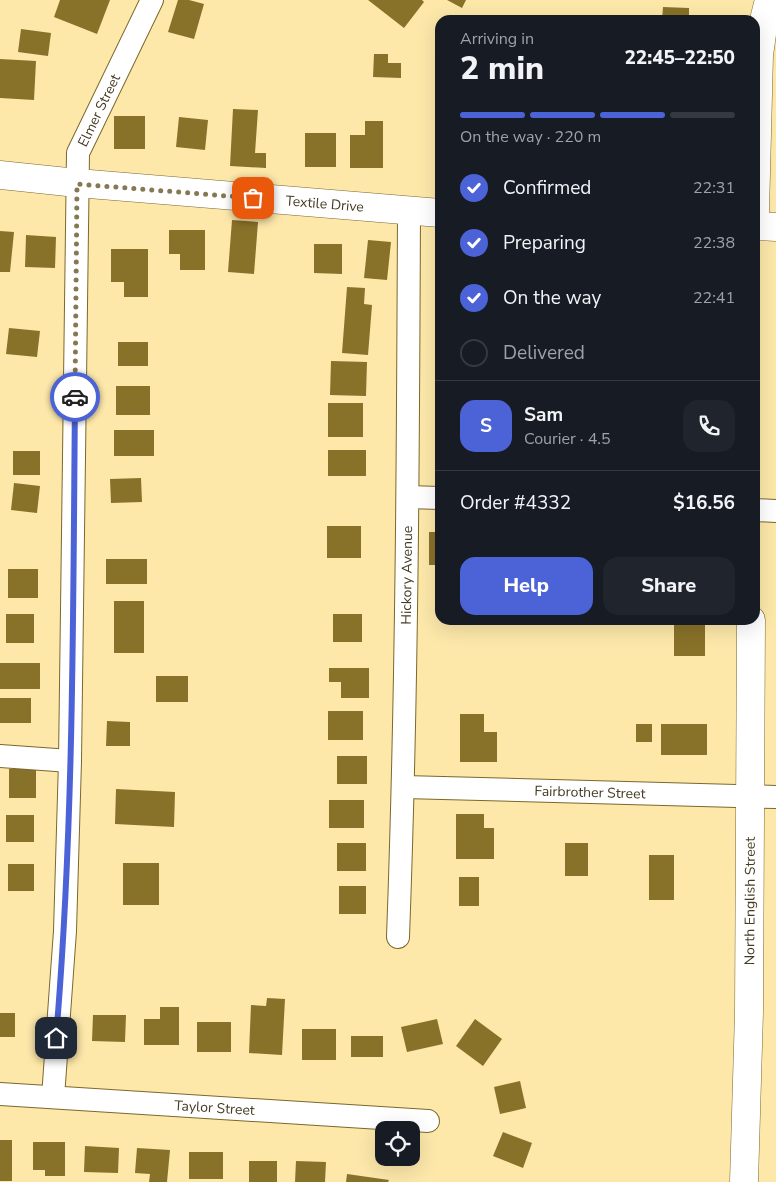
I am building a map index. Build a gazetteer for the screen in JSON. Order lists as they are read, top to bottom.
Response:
{
  "streets": {
    "street": [
      "Elmer Street",
      "Textile Drive",
      "Hickory Avenue",
      "Fairbrother Street",
      "North English Street",
      "Taylor Street"
    ]
  },
  "crossings": [
    ["Elmer Street", "Textile Drive"],
    ["Elmer Street", "Taylor Street"],
    ["Textile Drive", "Hickory Avenue"],
    ["Hickory Avenue", "Fairbrother Street"],
    ["Fairbrother Street", "North English Street"]
  ],
  "page": {
    "heading": ["2 min", "Arriving in", "22:45–22:50"],
    "panel": [
      "Sam",
      "Courier · 4.5",
      "Order #4332",
      "$16.56"
    ],
    "bar": "On the way · 220 m",
    "list": [
      ["Confirmed", "22:31"],
      ["Preparing", "22:38"],
      ["On the way", "22:41"],
      "Delivered"
    ],
    "round": "S",
    "buttons": ["Help", "Share"]
  }
}
